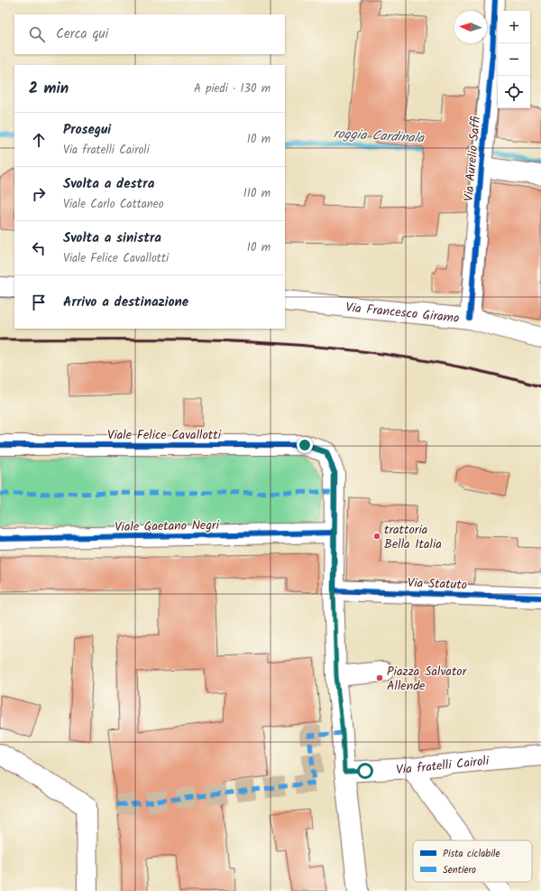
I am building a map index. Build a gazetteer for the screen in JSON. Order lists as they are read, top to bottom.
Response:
{
  "streets": {
    "street": [
      "Via Aurelio Saffi",
      "Via Francesco Giramo",
      "Viale Felice Cavallotti",
      "Viale Gaetano Negri",
      "Via Statuto",
      "Via fratelli Cairoli"
    ]
  },
  "crossings": [
    ["Via Aurelio Saffi", "Via Francesco Giramo"],
    ["Viale Felice Cavallotti", "Viale Gaetano Negri"]
  ],
  "water": ["roggia Cardinala"],
  "places": ["trattoria Bella Italia", "Piazza Salvator Allende"],
  "legend": ["Pista ciclabile", "Sentiero"],
  "north": "left",
  "page": {
    "map_buttons": ["+", "−"],
    "search": "Cerca qui",
    "heading": ["2 min", "A piedi · 130 m"],
    "list": [
      ["Prosegui", "Via fratelli Cairoli", "10 m"],
      ["Svolta a destra", "Viale Carlo Cattaneo", "110 m"],
      ["Svolta a sinistra", "Viale Felice Cavallotti", "10 m"],
      "Arrivo a destinazione"
    ]
  }
}
